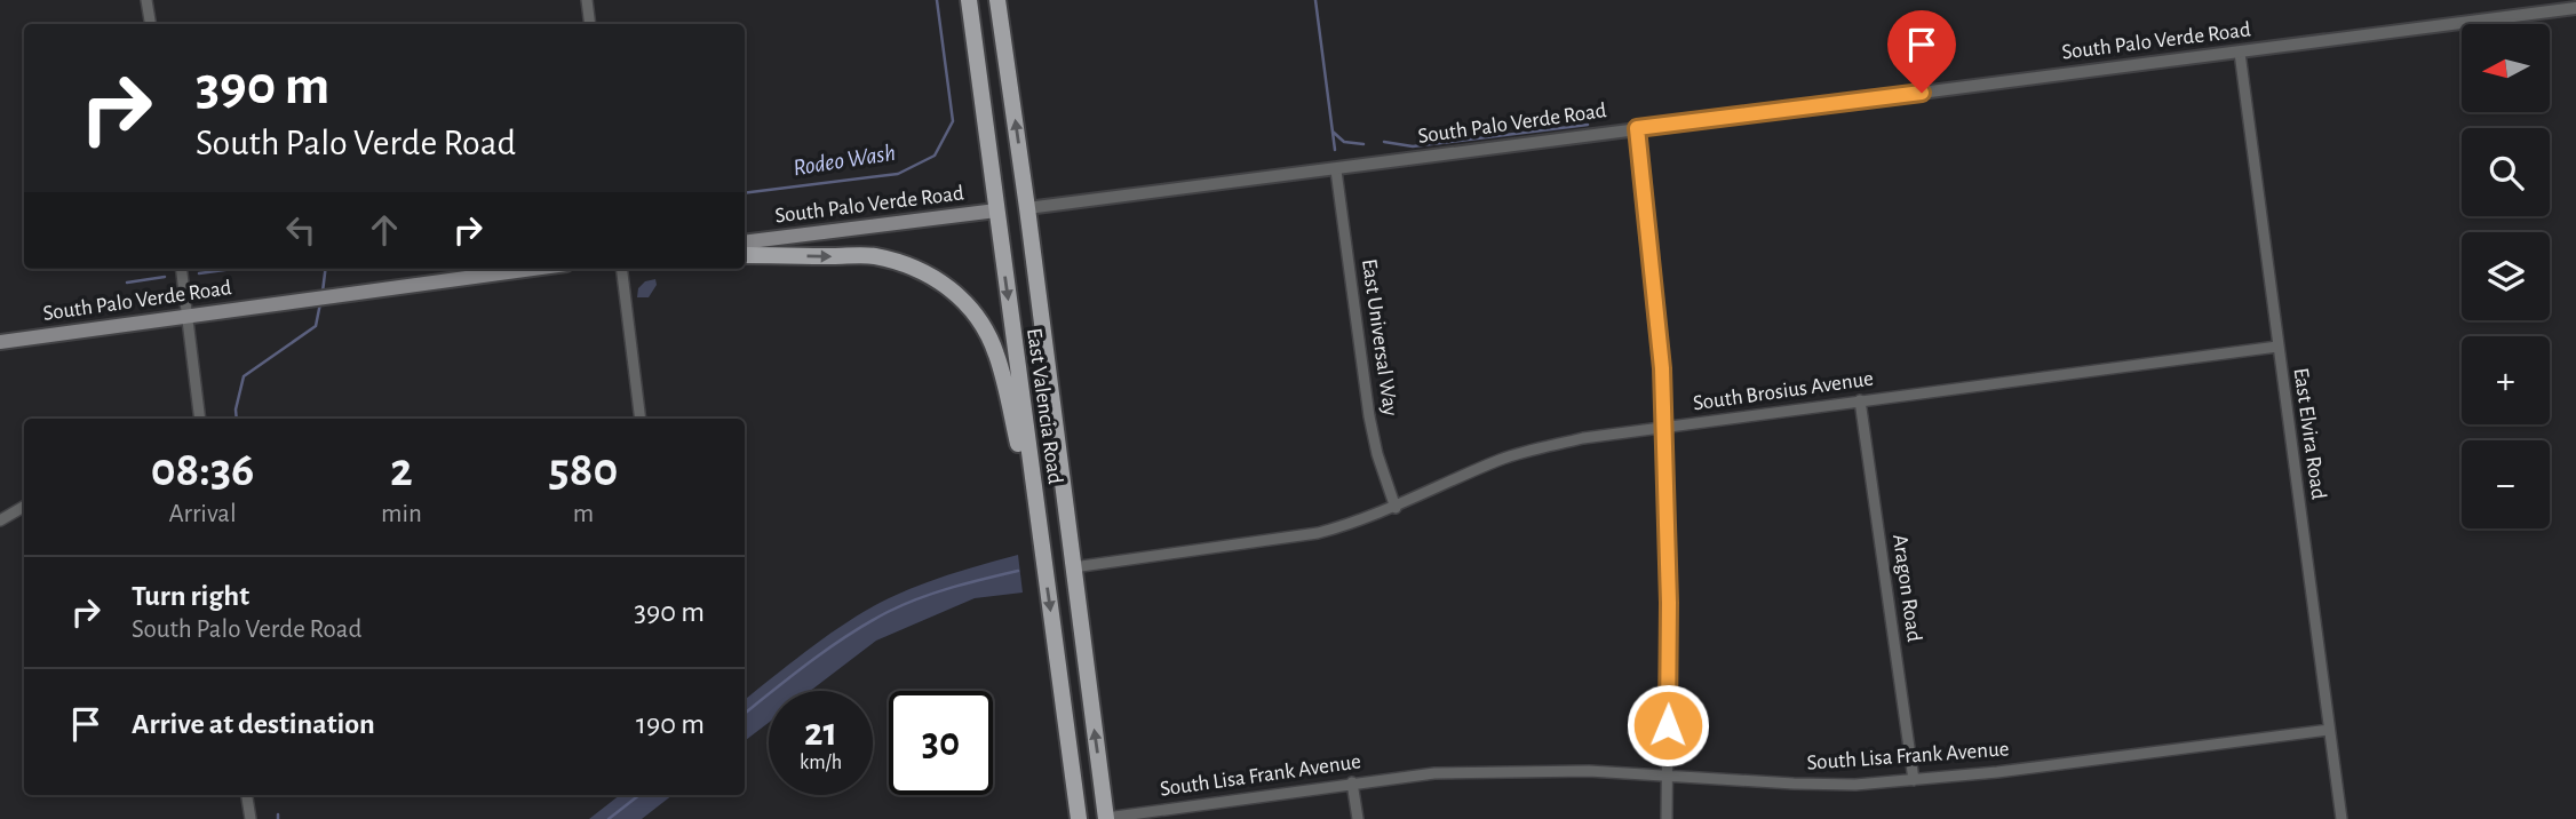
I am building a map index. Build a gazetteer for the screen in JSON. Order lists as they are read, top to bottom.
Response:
{
  "streets": {
    "main road": ["South Palo Verde Road", "East Valencia Road"],
    "street": [
      "East Universal Way",
      "South Brosius Avenue",
      "East Elvira Road",
      "Aragon Road",
      "South Lisa Frank Avenue"
    ]
  },
  "crossings": [
    ["South Palo Verde Road", "East Universal Way"],
    ["South Palo Verde Road", "East Valencia Road"],
    ["South Palo Verde Road", "East Elvira Road"],
    ["East Universal Way", "South Brosius Avenue"],
    ["South Brosius Avenue", "East Valencia Road"],
    ["South Brosius Avenue", "East Elvira Road"],
    ["South Brosius Avenue", "Aragon Road"],
    ["East Valencia Road", "South Lisa Frank Avenue"],
    ["East Elvira Road", "South Lisa Frank Avenue"],
    ["Aragon Road", "South Lisa Frank Avenue"]
  ],
  "water": ["Rodeo Wash"],
  "north": "left",
  "page": {
    "map_buttons": ["+", "−"],
    "turn": ["390 m", "South Palo Verde Road"],
    "eta": [
      "08:36",
      "Arrival",
      "2",
      "min",
      "580",
      "m"
    ],
    "list": [
      {
        "name": "Turn right",
        "note": "South Palo Verde Road",
        "value": "390 m"
      },
      {
        "name": "Arrive at destination",
        "value": "190 m"
      }
    ],
    "speed": "21 km/h",
    "limit": "30"
  }
}
